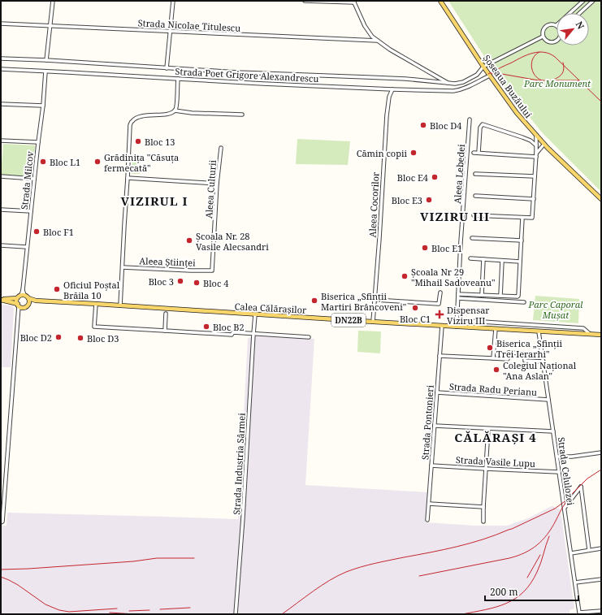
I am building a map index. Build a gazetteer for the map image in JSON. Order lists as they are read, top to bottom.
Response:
{
  "streets": {
    "main road": ["Șoseaua Buzăului", "Calea Călărașilor", "DN22B"],
    "street": [
      "Strada Nicolae Titulescu",
      "Strada Poet Grigore Alexandrescu",
      "Aleea Lebedei",
      "Strada Milcov",
      "Aleea Culturii",
      "Aleea Cocorilor",
      "Aleea Științei",
      "Strada Radu Perianu",
      "Strada Pontonieri",
      "Strada Vasile Lupu",
      "Strada Industria Sârmei",
      "Strada Celulozei"
    ]
  },
  "crossings": [
    ["Strada Poet Grigore Alexandrescu", "Șoseaua Buzăului"],
    ["Strada Poet Grigore Alexandrescu", "Strada Milcov"],
    ["Strada Poet Grigore Alexandrescu", "Aleea Cocorilor"],
    ["Aleea Lebedei", "Calea Călărașilor"],
    ["Strada Milcov", "Calea Călărașilor"],
    ["Strada Milcov", "DN22B"],
    ["Aleea Culturii", "Aleea Științei"],
    ["Aleea Cocorilor", "Calea Călărașilor"],
    ["Calea Călărașilor", "DN22B"],
    ["Calea Călărașilor", "Strada Pontonieri"],
    ["Calea Călărașilor", "Strada Industria Sârmei"],
    ["Calea Călărașilor", "Strada Celulozei"],
    ["Strada Radu Perianu", "Strada Pontonieri"],
    ["Strada Radu Perianu", "Strada Celulozei"],
    ["Strada Pontonieri", "Strada Vasile Lupu"],
    ["Strada Vasile Lupu", "Strada Celulozei"]
  ],
  "districts": ["VIZIRUL I", "VIZIRU III", "CĂLĂRAȘI 4"],
  "parks": ["Parc Monument", "Parc Caporal Mușat"],
  "places": {
    "other": [
      "Bloc D4",
      "Bloc 13",
      "Cămin copii",
      "Bloc L1",
      "Grădinița \"Căsuța fermecată\"",
      "Bloc E4",
      "Bloc E3",
      "Bloc F1",
      "Școala Nr. 28 Vasile Alecsandri",
      "Bloc E1",
      "Școala Nr 29 \"Mihail Sadoveanu\"",
      "Bloc 3",
      "Bloc 4",
      "Oficiul Poștal Brăila 10",
      "Biserica „Sfinții Martiri Brâncoveni\"",
      "Bloc C1",
      "Bloc B2",
      "Bloc D2",
      "Bloc D3",
      "Biserica „Sfinții Trei Ierarhi\"",
      "Colegiul Național \"Ana Aslan\""
    ],
    "health": ["Dispensar Viziru III"]
  },
  "scale_bar": "200 m",
  "north": "top right"
}
